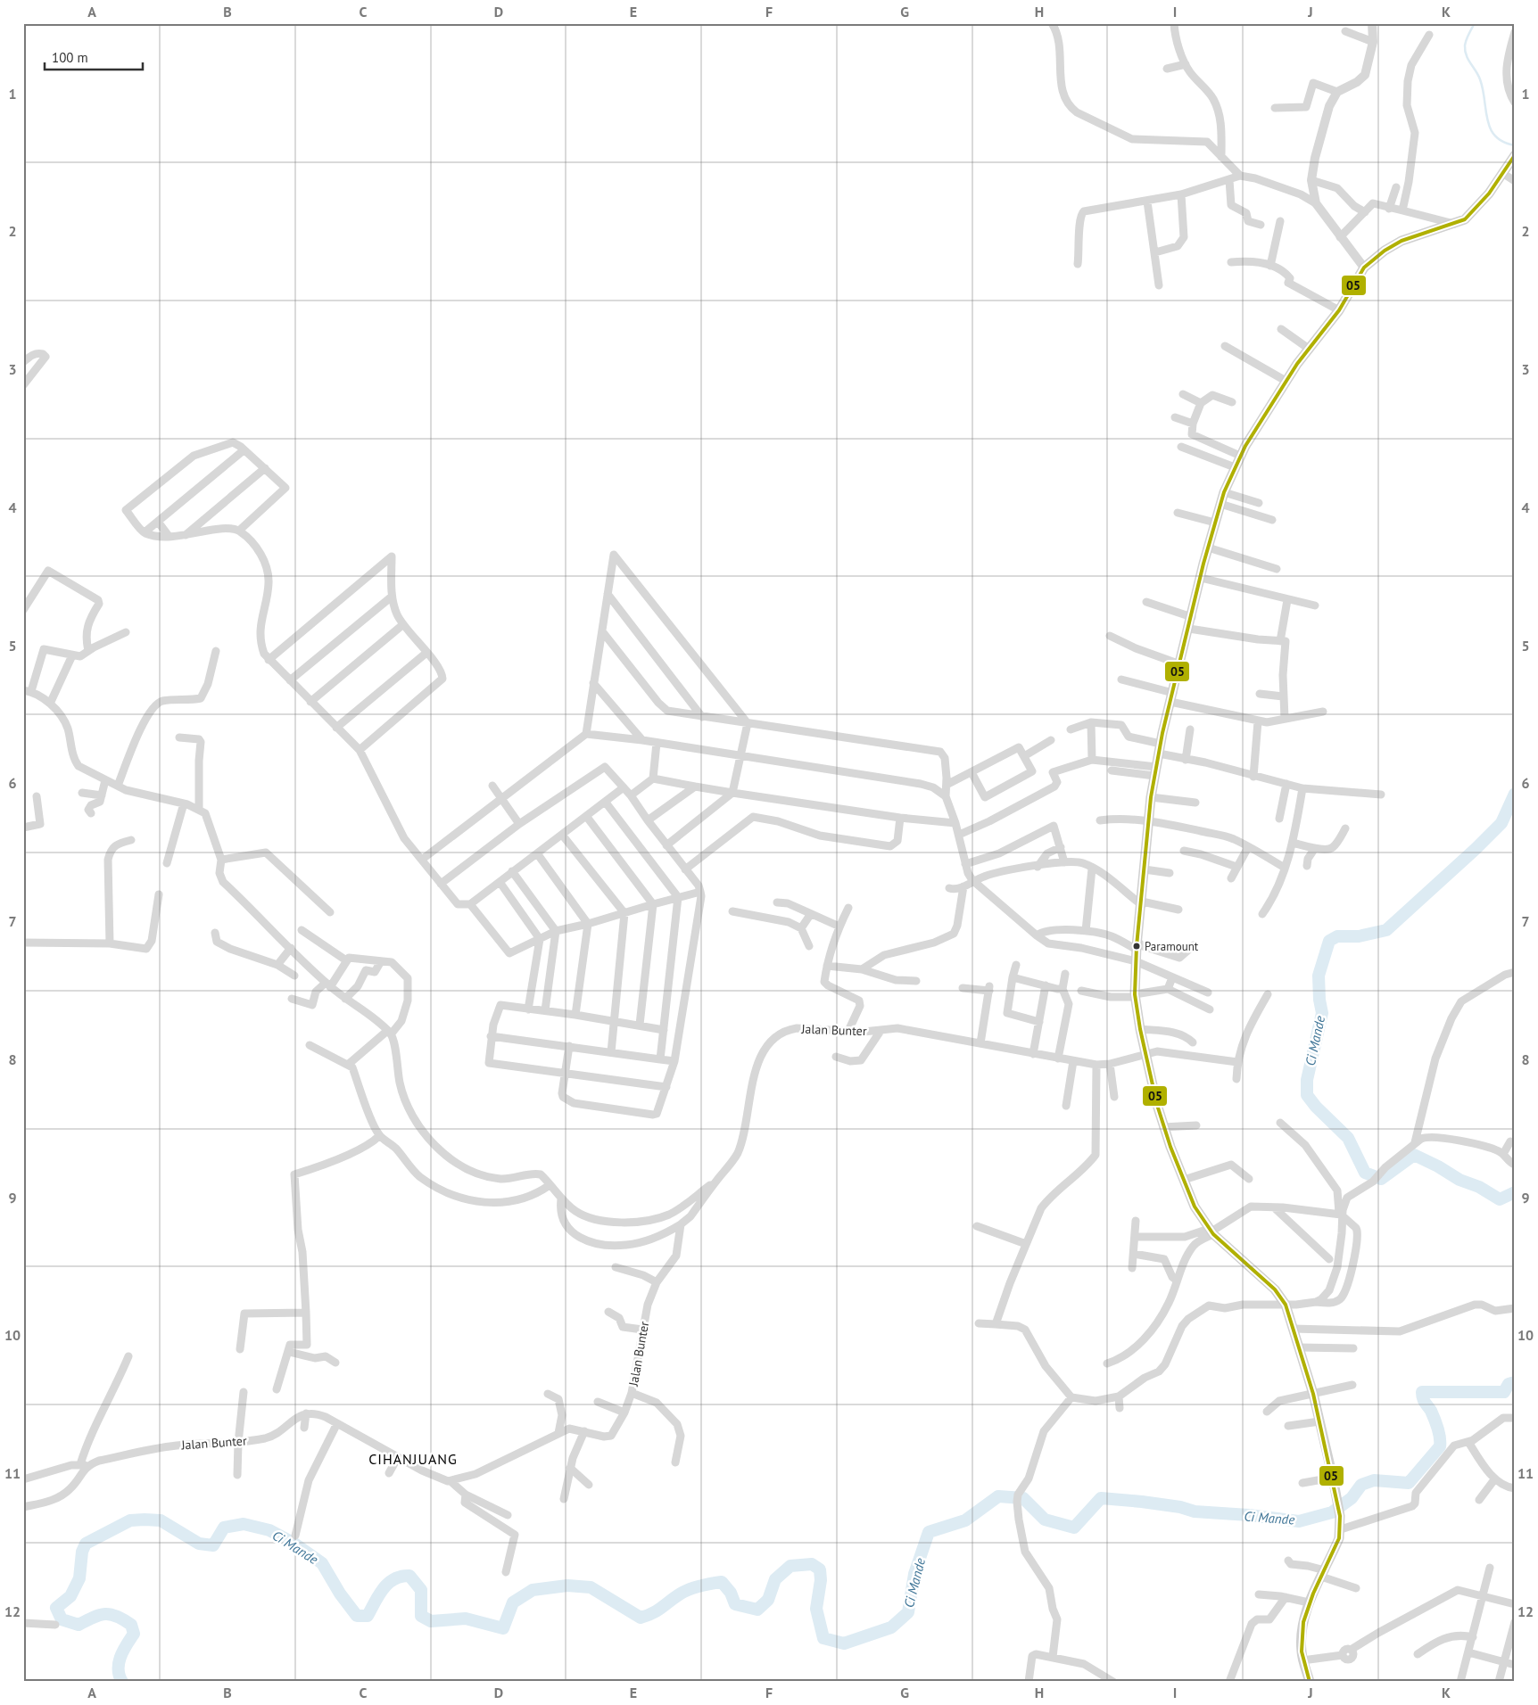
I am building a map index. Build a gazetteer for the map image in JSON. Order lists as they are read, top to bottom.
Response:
{
  "streets": {
    "street": ["Jalan Bunter"]
  },
  "districts": ["CIHANJUANG"],
  "water": ["Ci Mande"],
  "places": ["Paramount"],
  "lines": ["transit line 05"],
  "scale_bar": "100 m",
  "grid": {
    "columns": [
      "A",
      "B",
      "C",
      "D",
      "E",
      "F",
      "G",
      "H",
      "I",
      "J",
      "K"
    ],
    "rows": [
      "1",
      "2",
      "3",
      "4",
      "5",
      "6",
      "7",
      "8",
      "9",
      "10",
      "11",
      "12"
    ]
  }
}
